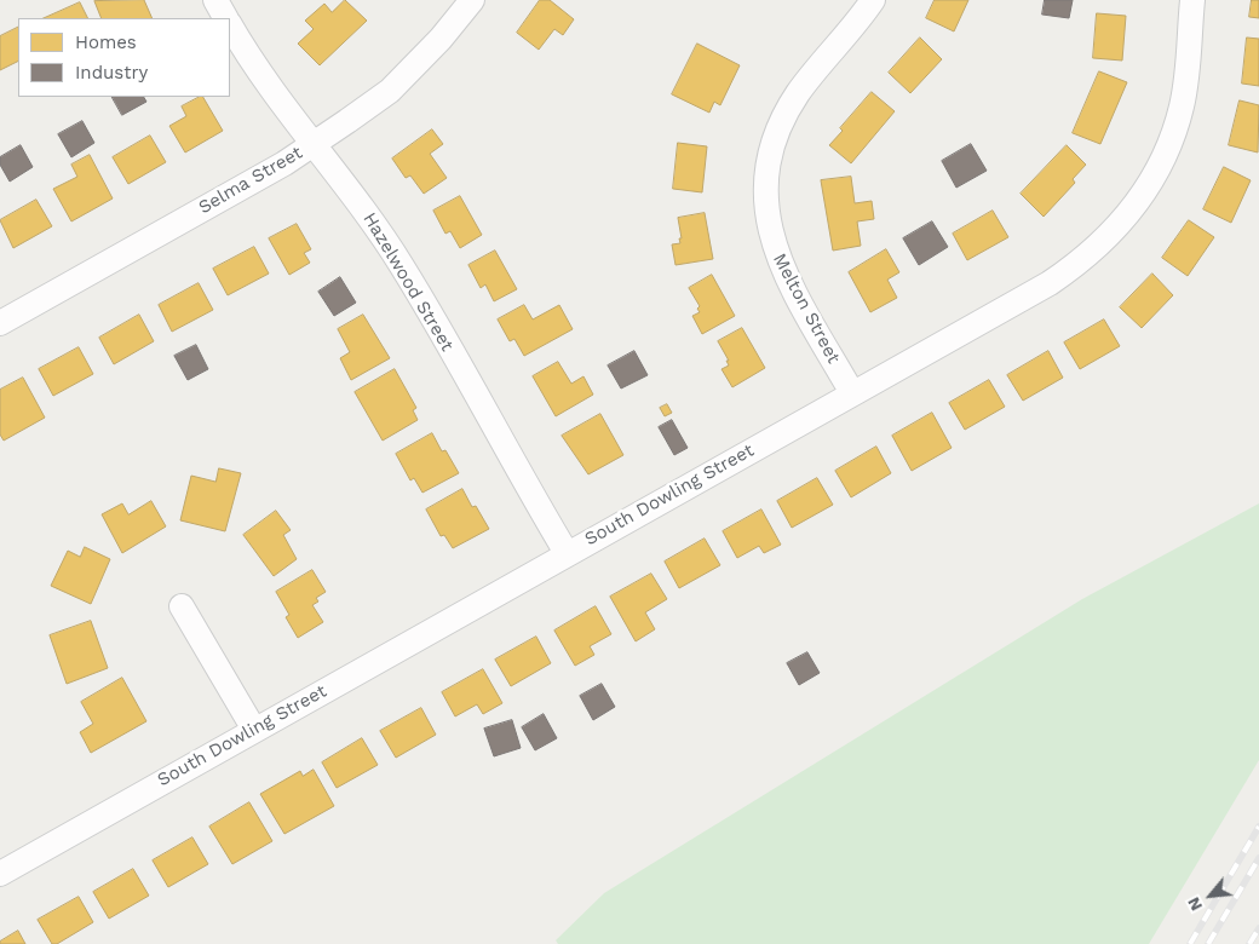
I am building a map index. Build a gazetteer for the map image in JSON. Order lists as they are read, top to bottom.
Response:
{
  "streets": {
    "street": [
      "Selma Street",
      "Hazelwood Street",
      "Melton Street",
      "South Dowling Street"
    ]
  },
  "crossings": [
    ["Selma Street", "Hazelwood Street"],
    ["Hazelwood Street", "South Dowling Street"],
    ["Melton Street", "South Dowling Street"]
  ],
  "legend": ["Homes", "Industry"],
  "north": "bottom left"
}
